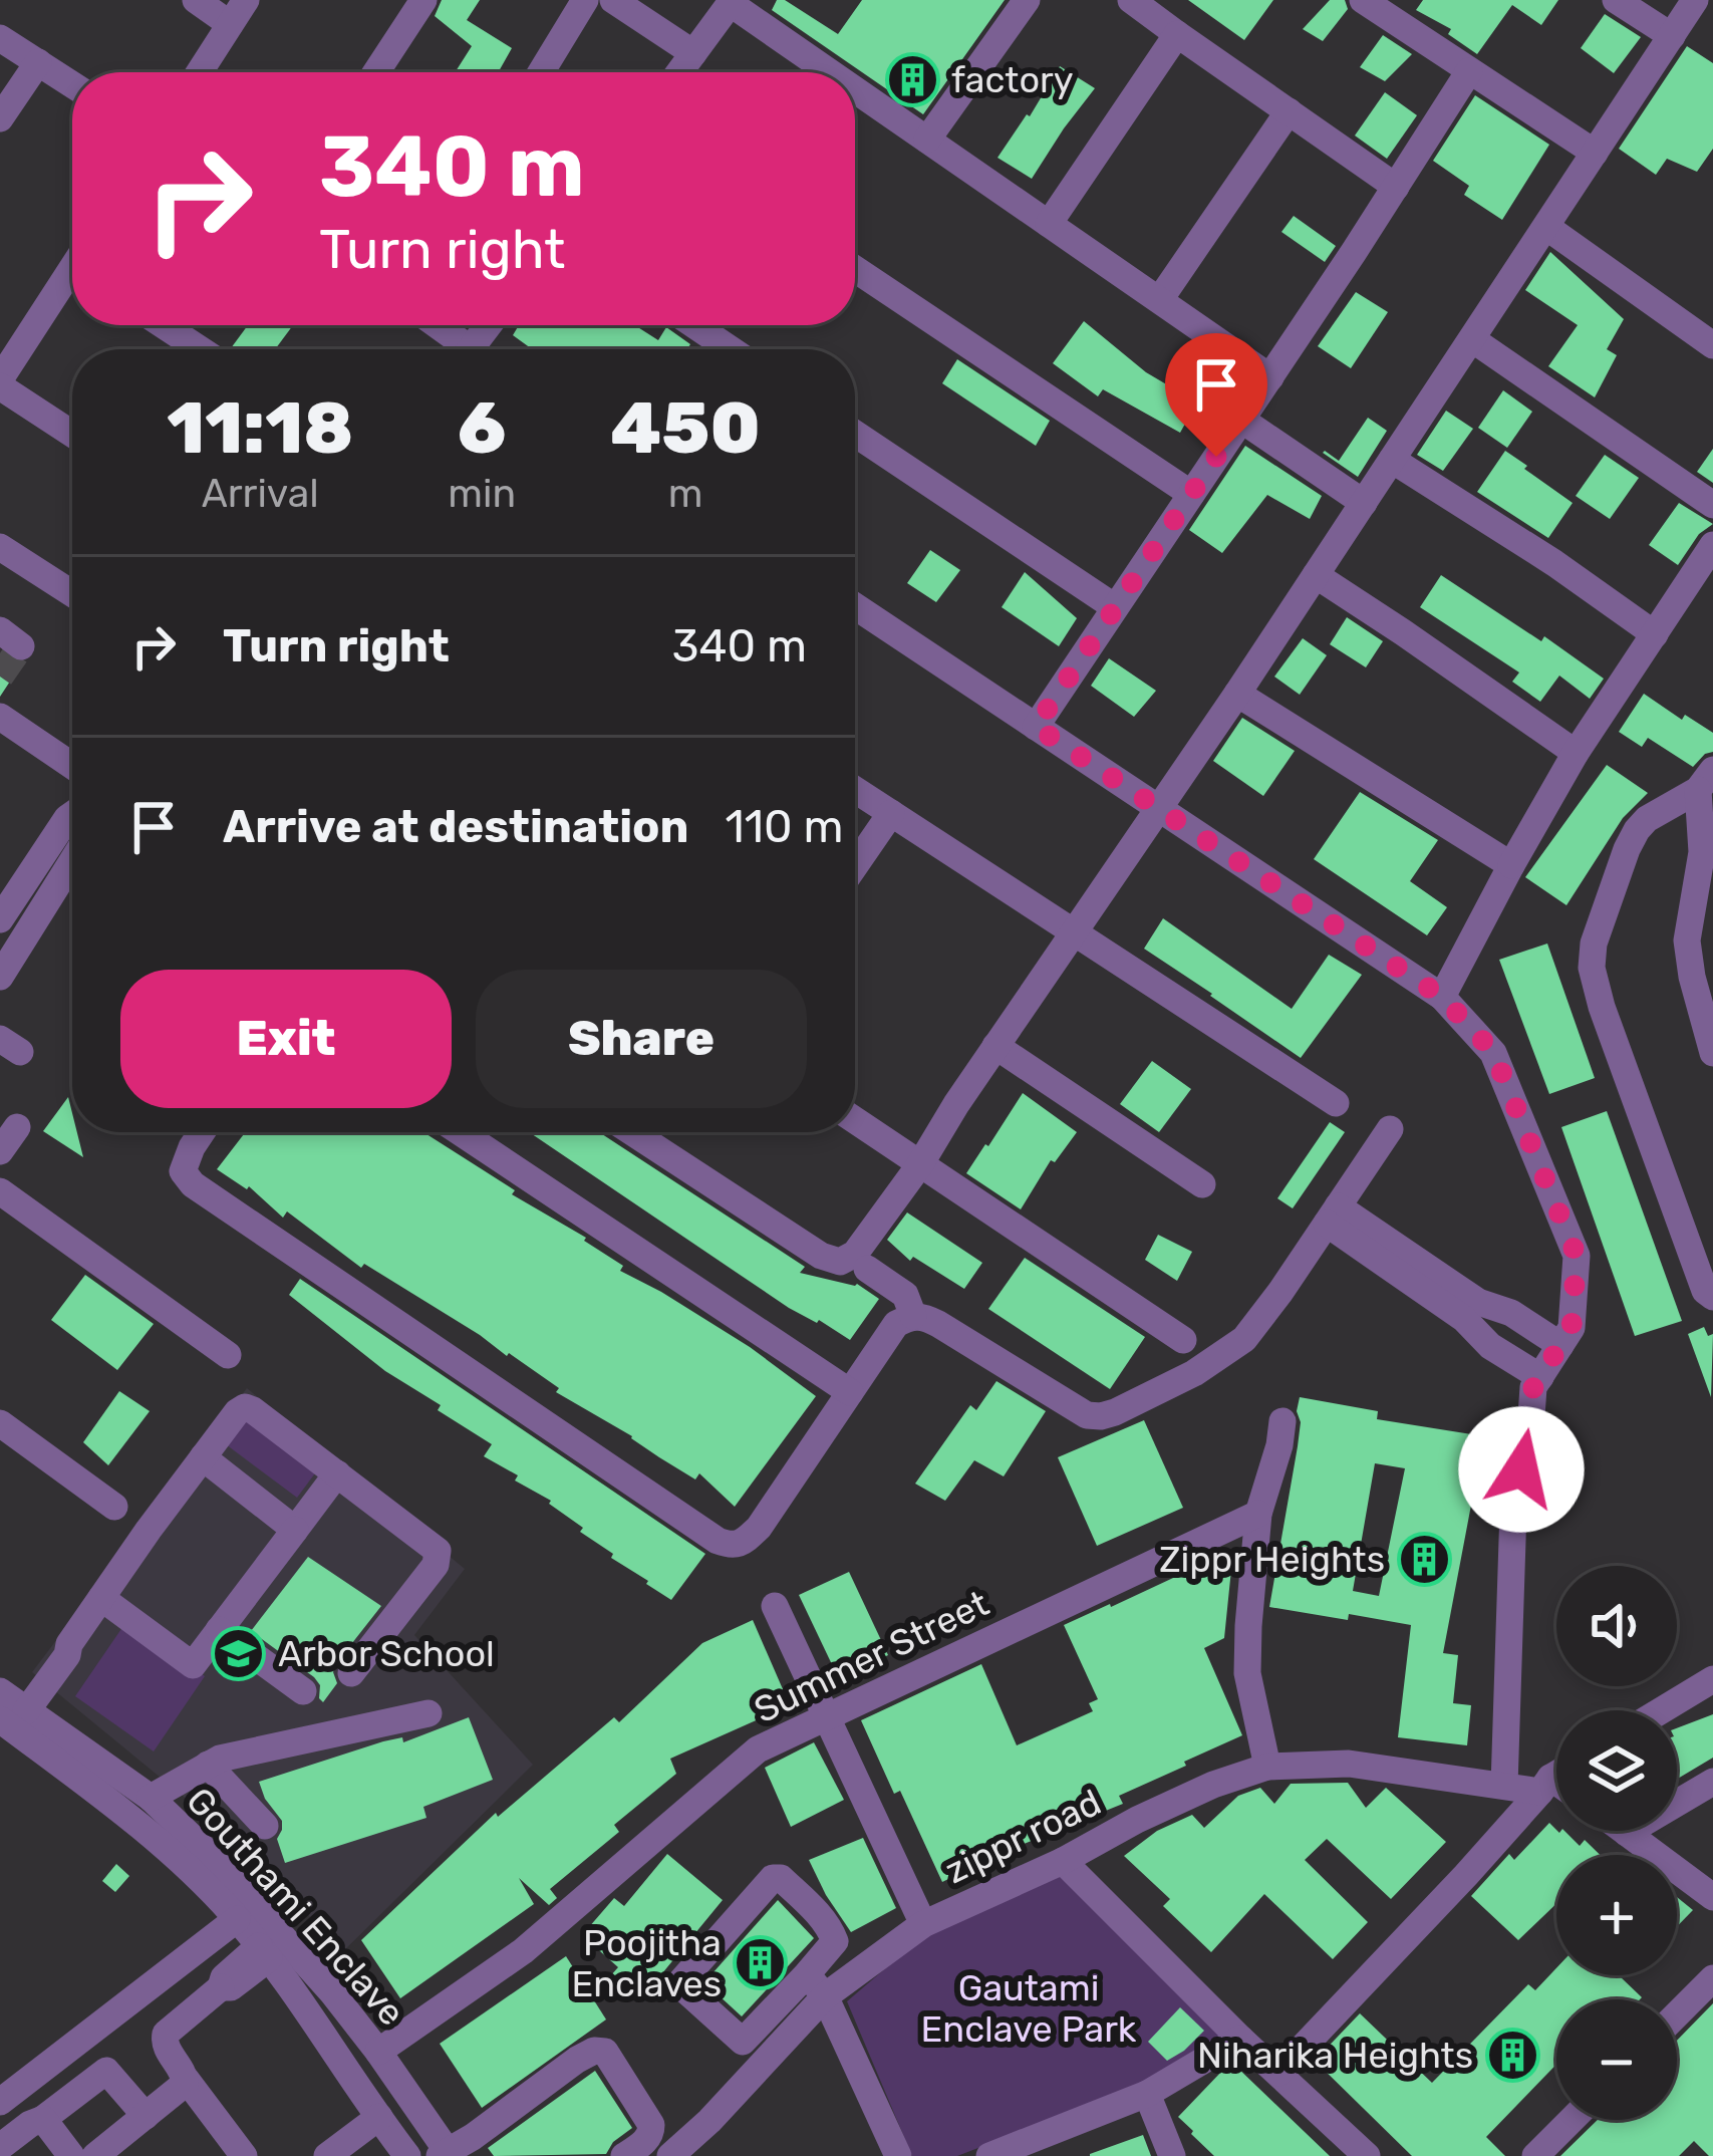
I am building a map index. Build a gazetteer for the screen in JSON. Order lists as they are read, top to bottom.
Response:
{
  "streets": {
    "street": ["Summer Street", "zippr road", "Gouthami Enclave"]
  },
  "crossings": [
    ["Summer Street", "Gouthami Enclave"]
  ],
  "parks": ["Gautami Enclave Park"],
  "places": {
    "building": [
      "factory",
      "Zippr Heights",
      "Poojitha Enclaves",
      "Niharika Heights"
    ],
    "school or university": ["Arbor School"]
  },
  "page": {
    "turn": ["340 m", "Turn right"],
    "eta": [
      "11:18",
      "Arrival",
      "6",
      "min",
      "450",
      "m"
    ],
    "list": [
      {
        "name": "Turn right",
        "value": "340 m"
      },
      {
        "name": "Arrive at destination",
        "value": "110 m"
      }
    ],
    "buttons": ["Exit", "Share"],
    "map_buttons": ["+", "−"]
  }
}
